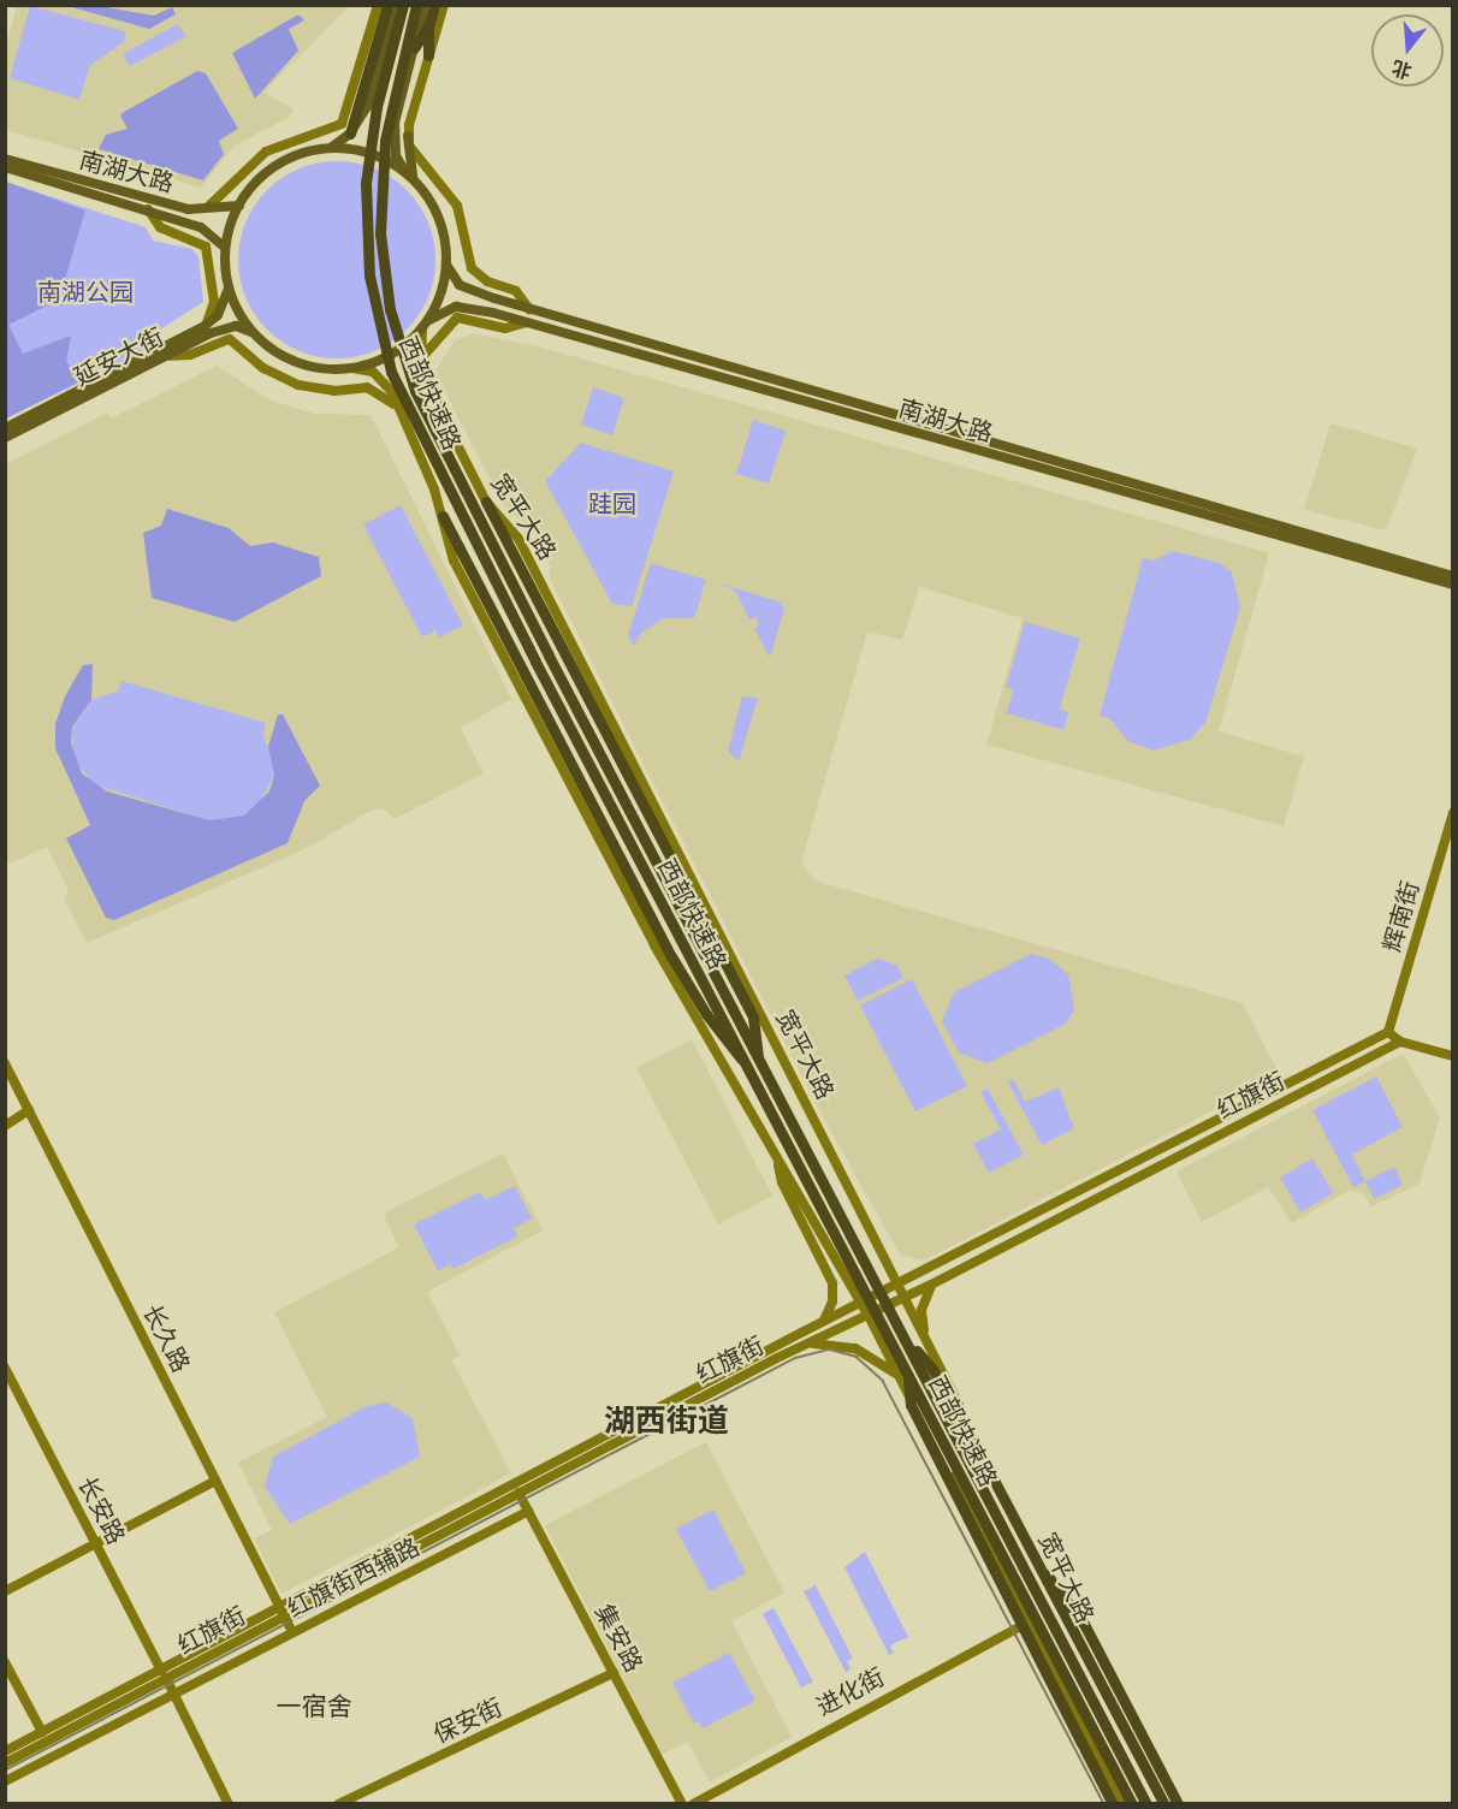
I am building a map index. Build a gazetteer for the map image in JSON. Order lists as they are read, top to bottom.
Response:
{
  "streets": {
    "highway": ["西部快速路"],
    "main road": [
      "南湖大路",
      "延安大街",
      "宽平大路",
      "辉南街",
      "红旗街",
      "长久路",
      "长安路",
      "红旗街西辅路",
      "集安路",
      "进化街",
      "保安街"
    ]
  },
  "crossings": [
    ["南湖大路", "延安大街"],
    ["南湖大路", "宽平大路"],
    ["延安大街", "宽平大路"],
    ["宽平大路", "红旗街"],
    ["辉南街", "红旗街"],
    ["红旗街", "长久路"],
    ["红旗街", "长安路"],
    ["红旗街", "集安路"],
    ["长久路", "红旗街西辅路"],
    ["长安路", "红旗街西辅路"],
    ["红旗街西辅路", "集安路"],
    ["集安路", "保安街"]
  ],
  "districts": ["湖西街道", "一宿舍"],
  "parks": ["南湖公园", "跬园"],
  "north": "bottom"
}
